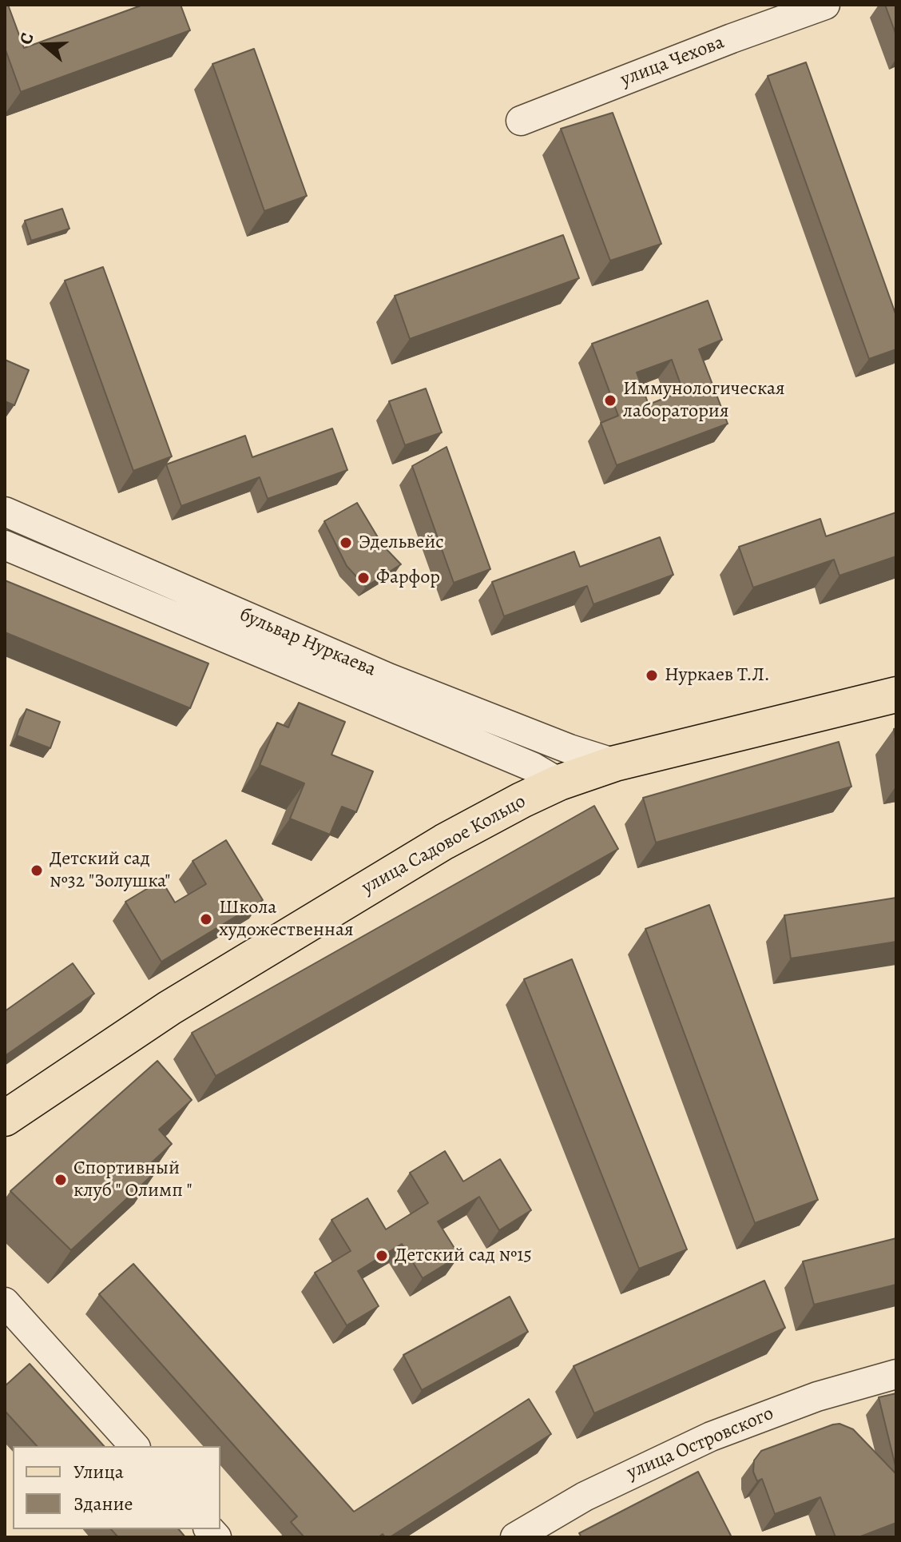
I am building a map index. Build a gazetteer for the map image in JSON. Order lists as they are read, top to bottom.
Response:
{
  "streets": {
    "main road": ["улица Садовое Кольцо"],
    "street": ["улица Чехова", "бульвар Нуркаева", "улица Островского"]
  },
  "crossings": [
    ["бульвар Нуркаева", "улица Садовое Кольцо"]
  ],
  "places": [
    "Иммунологическая лаборатория",
    "Эдельвейс",
    "Фарфор",
    "Нуркаев Т.Л.",
    "Детский сад №32 \"Золушка\"",
    "Школа художественная",
    "Спортивный клуб \" Олимп \"",
    "Детский сад №15"
  ],
  "legend": ["Улица", "Здание"],
  "north": "left"
}
